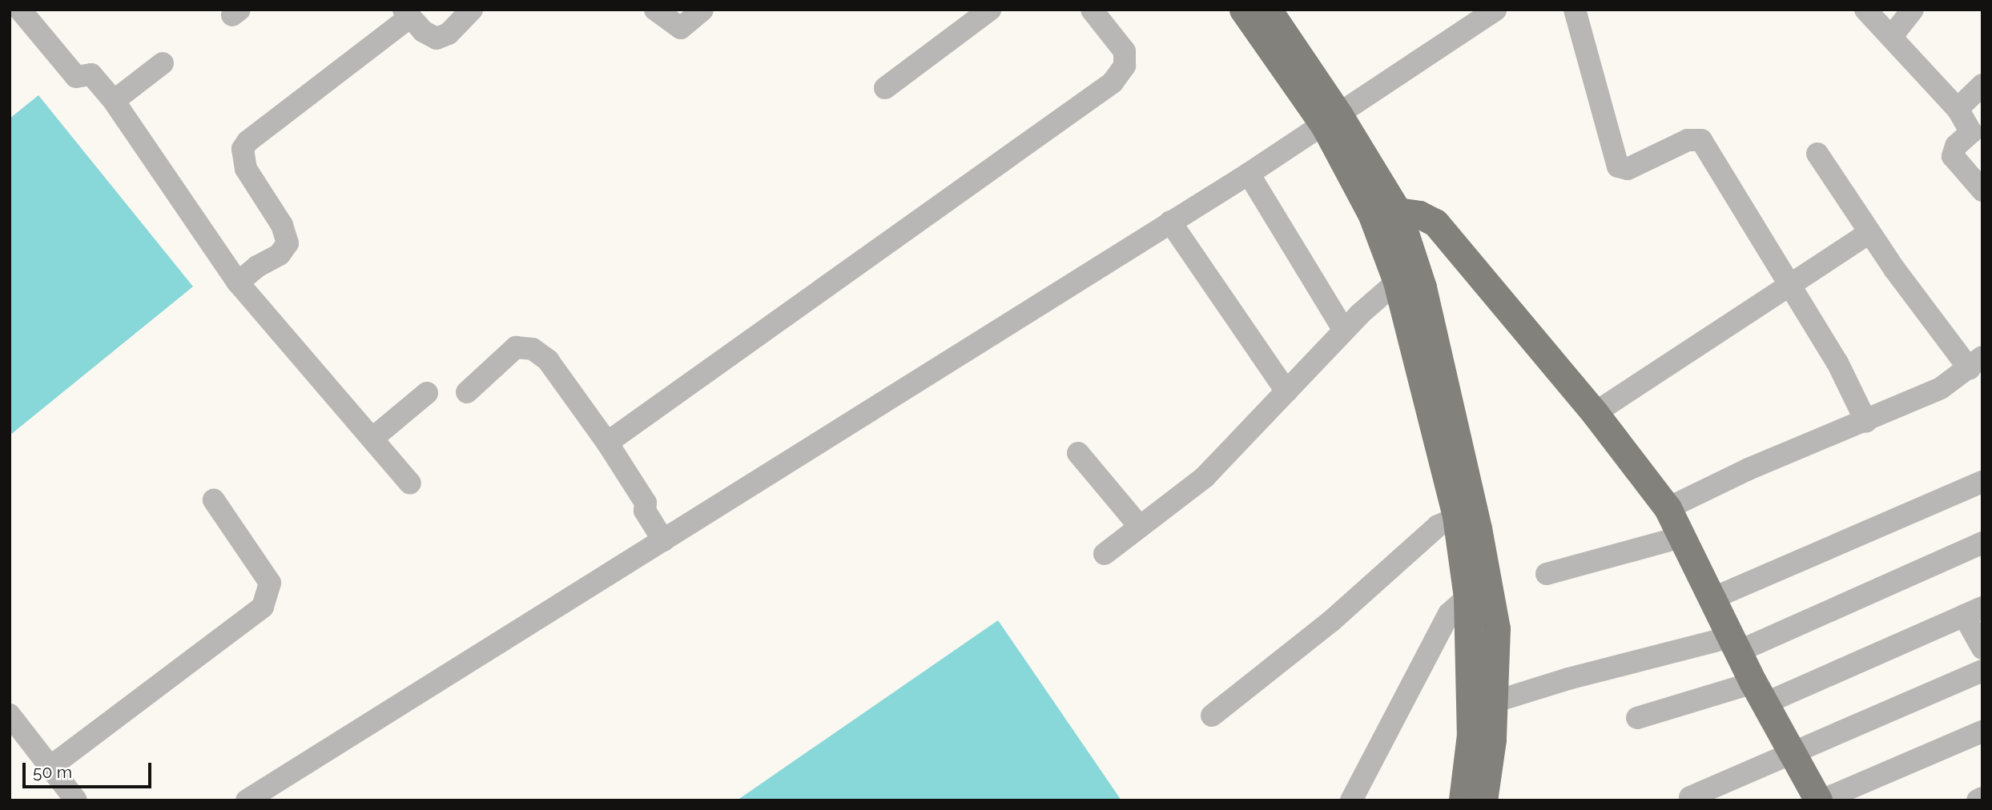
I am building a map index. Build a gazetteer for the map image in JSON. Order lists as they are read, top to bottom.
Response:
{
  "scale_bar": "50 m"
}
